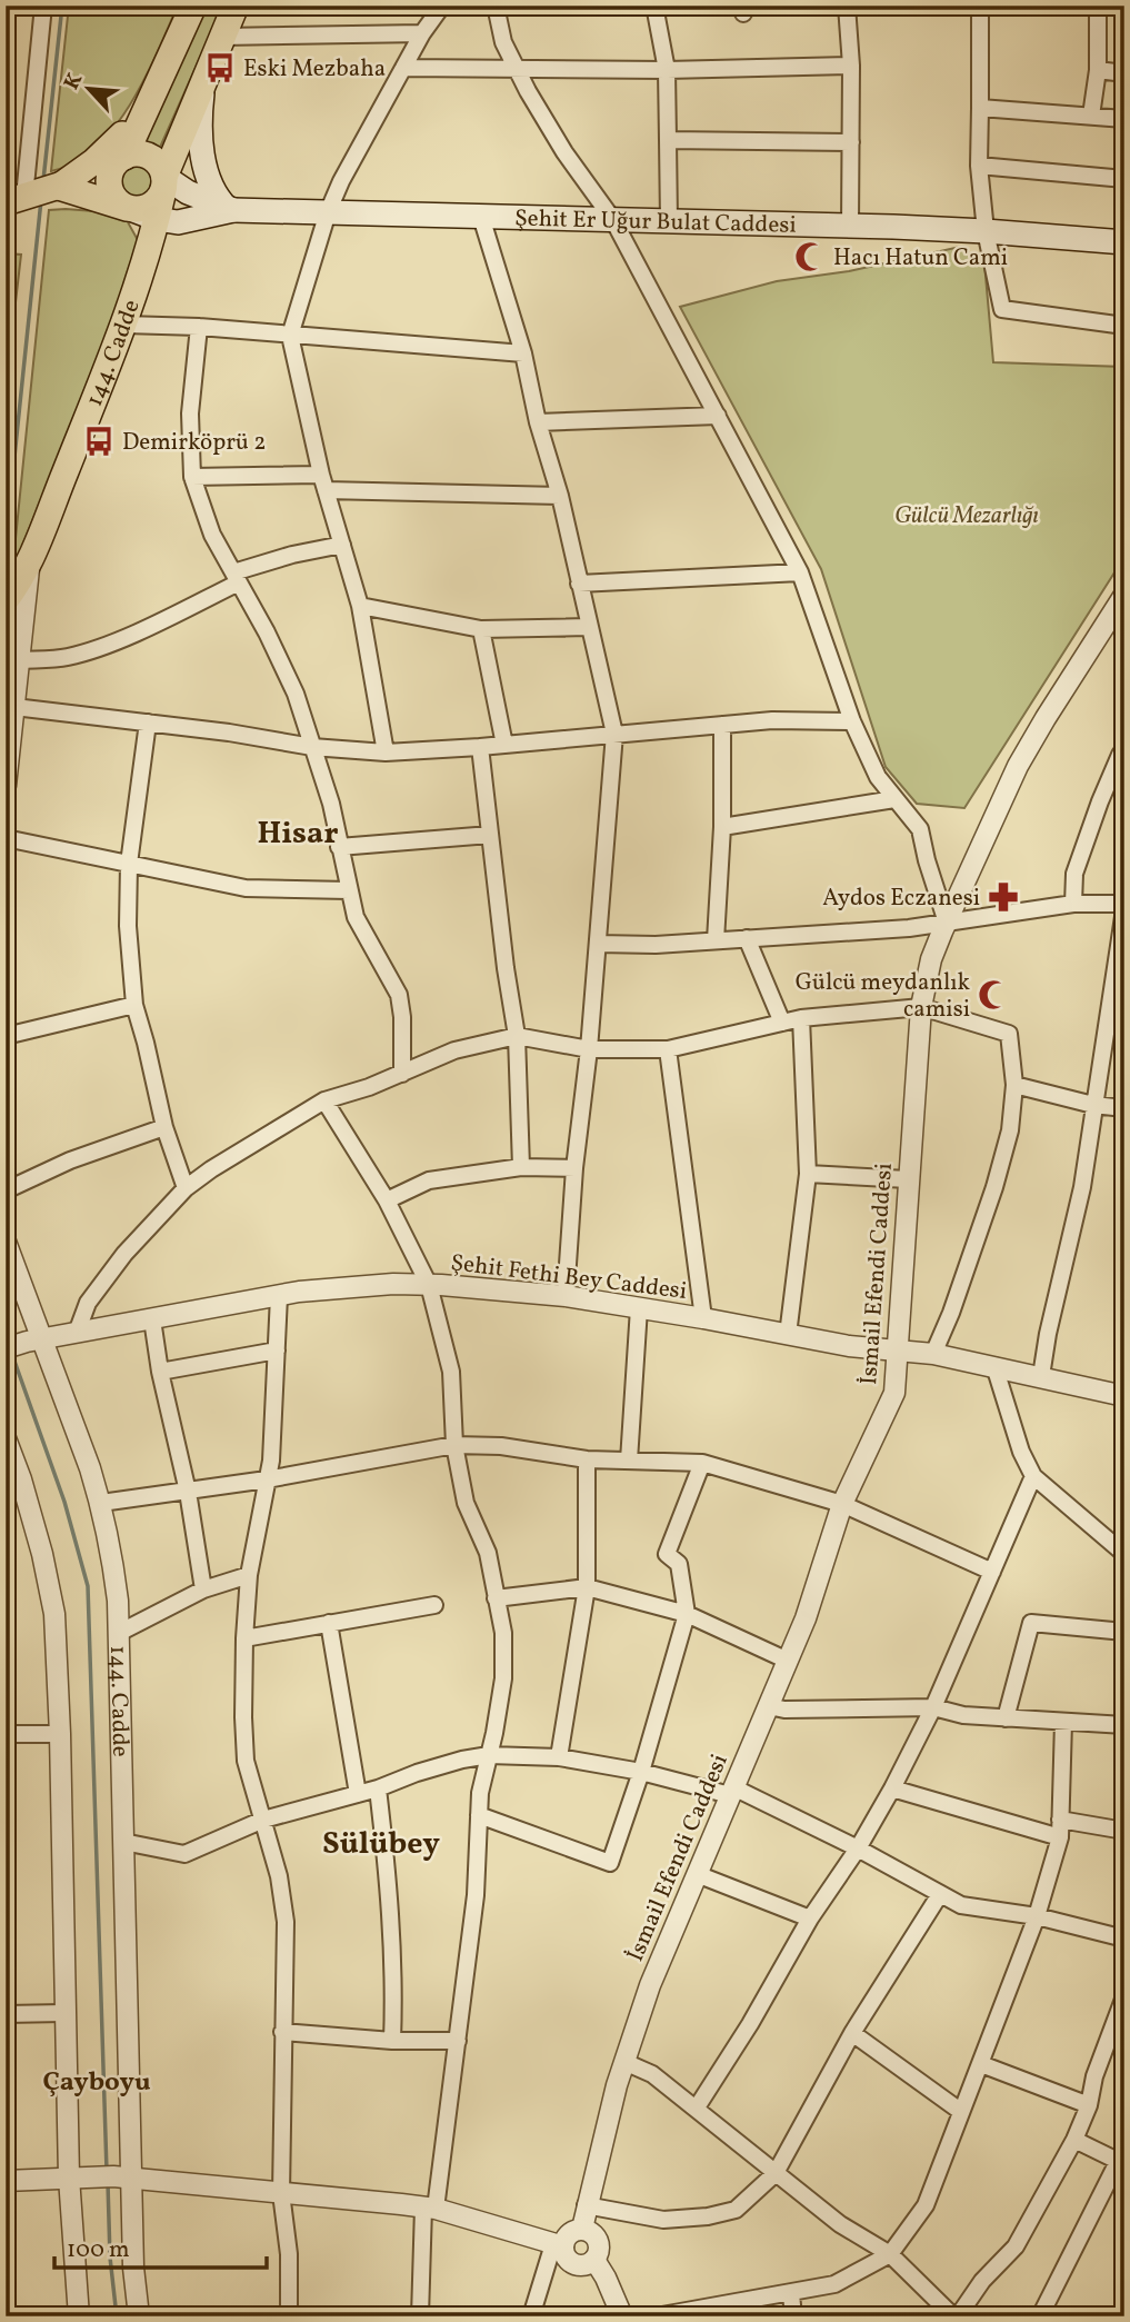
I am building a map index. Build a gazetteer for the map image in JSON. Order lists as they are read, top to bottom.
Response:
{
  "streets": {
    "main road": ["Şehit Er Uğur Bulat Caddesi", "144. Cadde"],
    "street": ["İsmail Efendi Caddesi", "Şehit Fethi Bey Caddesi"]
  },
  "crossings": [
    ["Şehit Er Uğur Bulat Caddesi", "144. Cadde"],
    ["144. Cadde", "Şehit Fethi Bey Caddesi"],
    ["İsmail Efendi Caddesi", "Şehit Fethi Bey Caddesi"]
  ],
  "districts": ["Hisar", "Sülübey", "Çayboyu"],
  "parks": ["Gülcü Mezarlığı"],
  "places": {
    "bus stop": ["Eski Mezbaha", "Demirköprü 2"],
    "mosque": ["Hacı Hatun Cami", "Gülcü meydanlık camisi"],
    "pharmacy": ["Aydos Eczanesi"]
  },
  "scale_bar": "100 m",
  "north": "top left"
}
